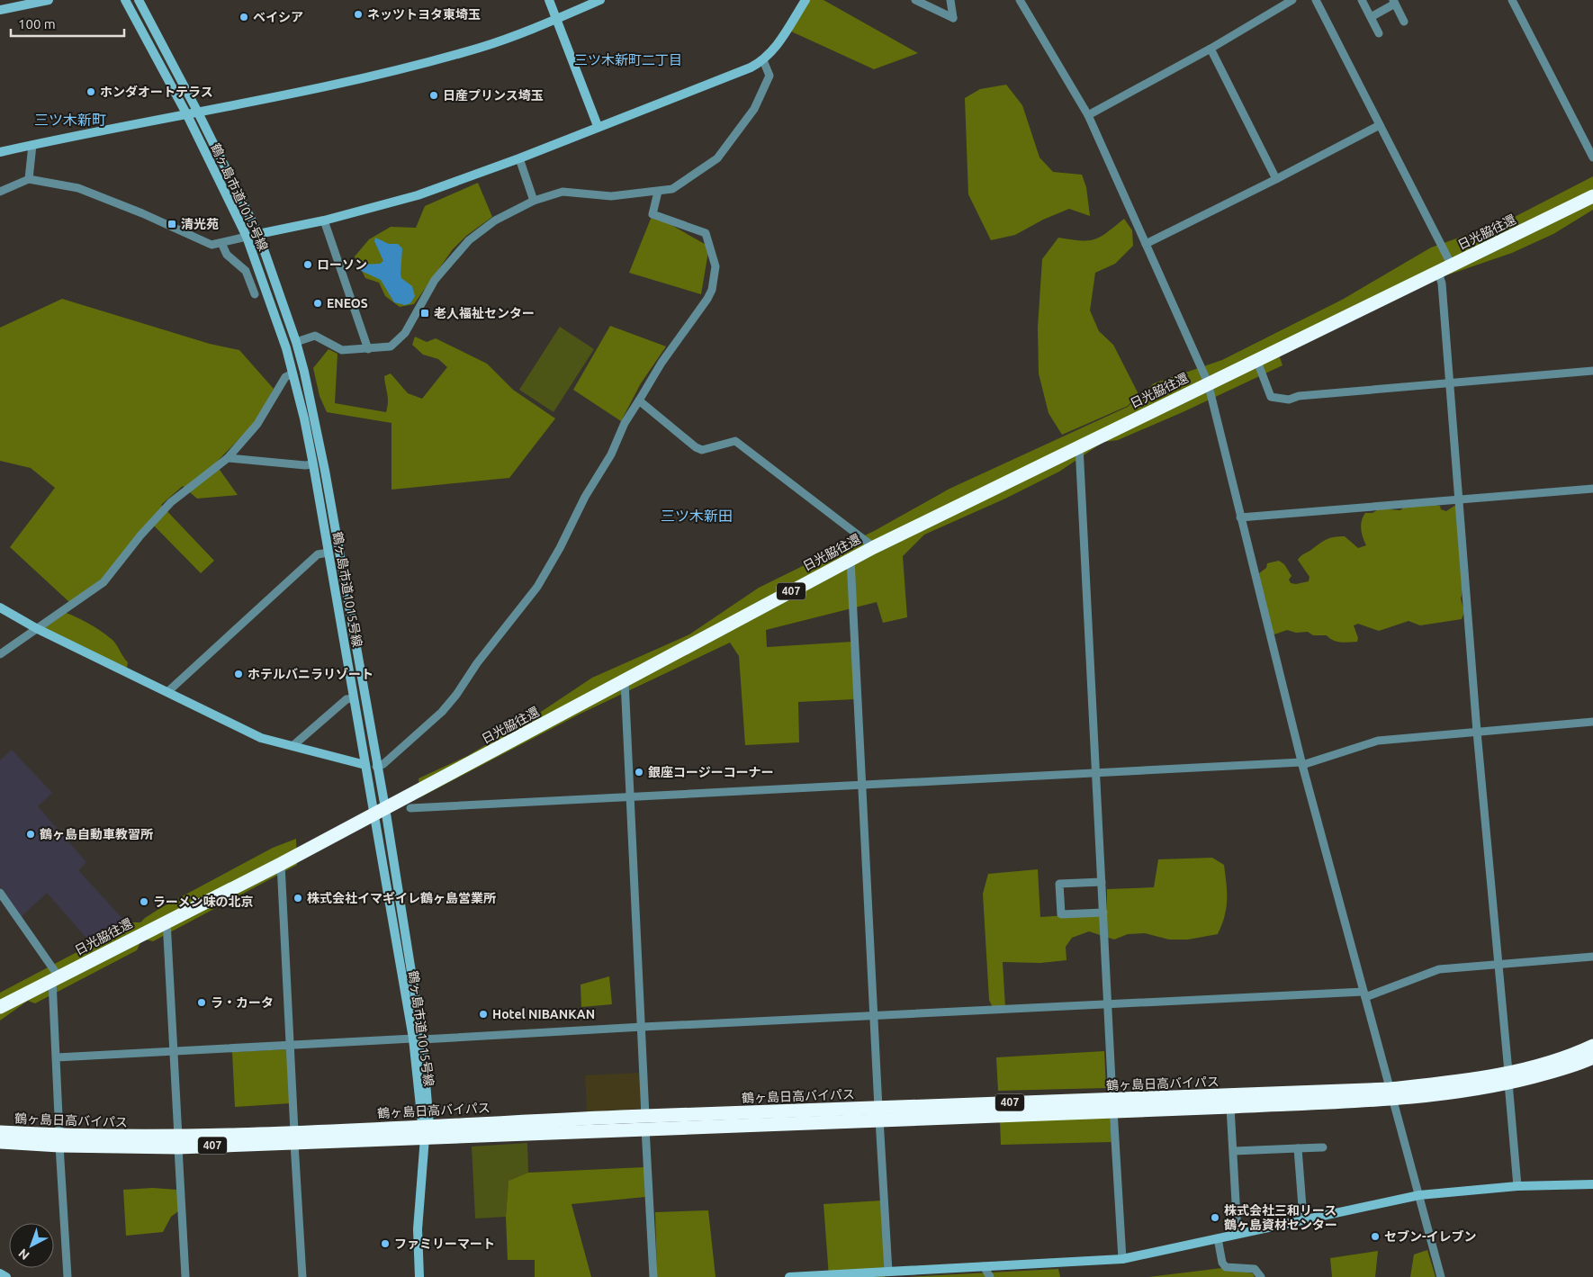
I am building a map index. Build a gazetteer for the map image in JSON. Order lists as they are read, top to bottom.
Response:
{
  "streets": {
    "highway": ["日光脇往還", "407", "鶴ヶ島日高バイパス"],
    "street": ["鶴ヶ島市道1015号線"]
  },
  "crossings": [
    ["鶴ヶ島市道1015号線", "日光脇往還"],
    ["鶴ヶ島市道1015号線", "鶴ヶ島日高バイパス"]
  ],
  "districts": ["三ツ木新町二丁目", "三ツ木新町", "三ツ木新田"],
  "places": {
    "other": [
      "ネッツトヨタ東埼玉",
      "ベイシア",
      "ホンダオートテラス",
      "日産プリンス埼玉",
      "ローソン",
      "ENEOS",
      "ホテルバニラリゾート",
      "銀座コージーコーナー",
      "鶴ヶ島自動車教習所",
      "株式会社イマギイレ鶴ヶ島営業所",
      "ラーメン味の北京",
      "ラ・カータ",
      "Hotel NIBANKAN",
      "株式会社三和リース 鶴ヶ島資材センター",
      "セブン-イレブン",
      "ファミリーマート"
    ],
    "transit": ["清光苑", "老人福祉センター"]
  },
  "scale_bar": "100 m",
  "north": "bottom left"
}
